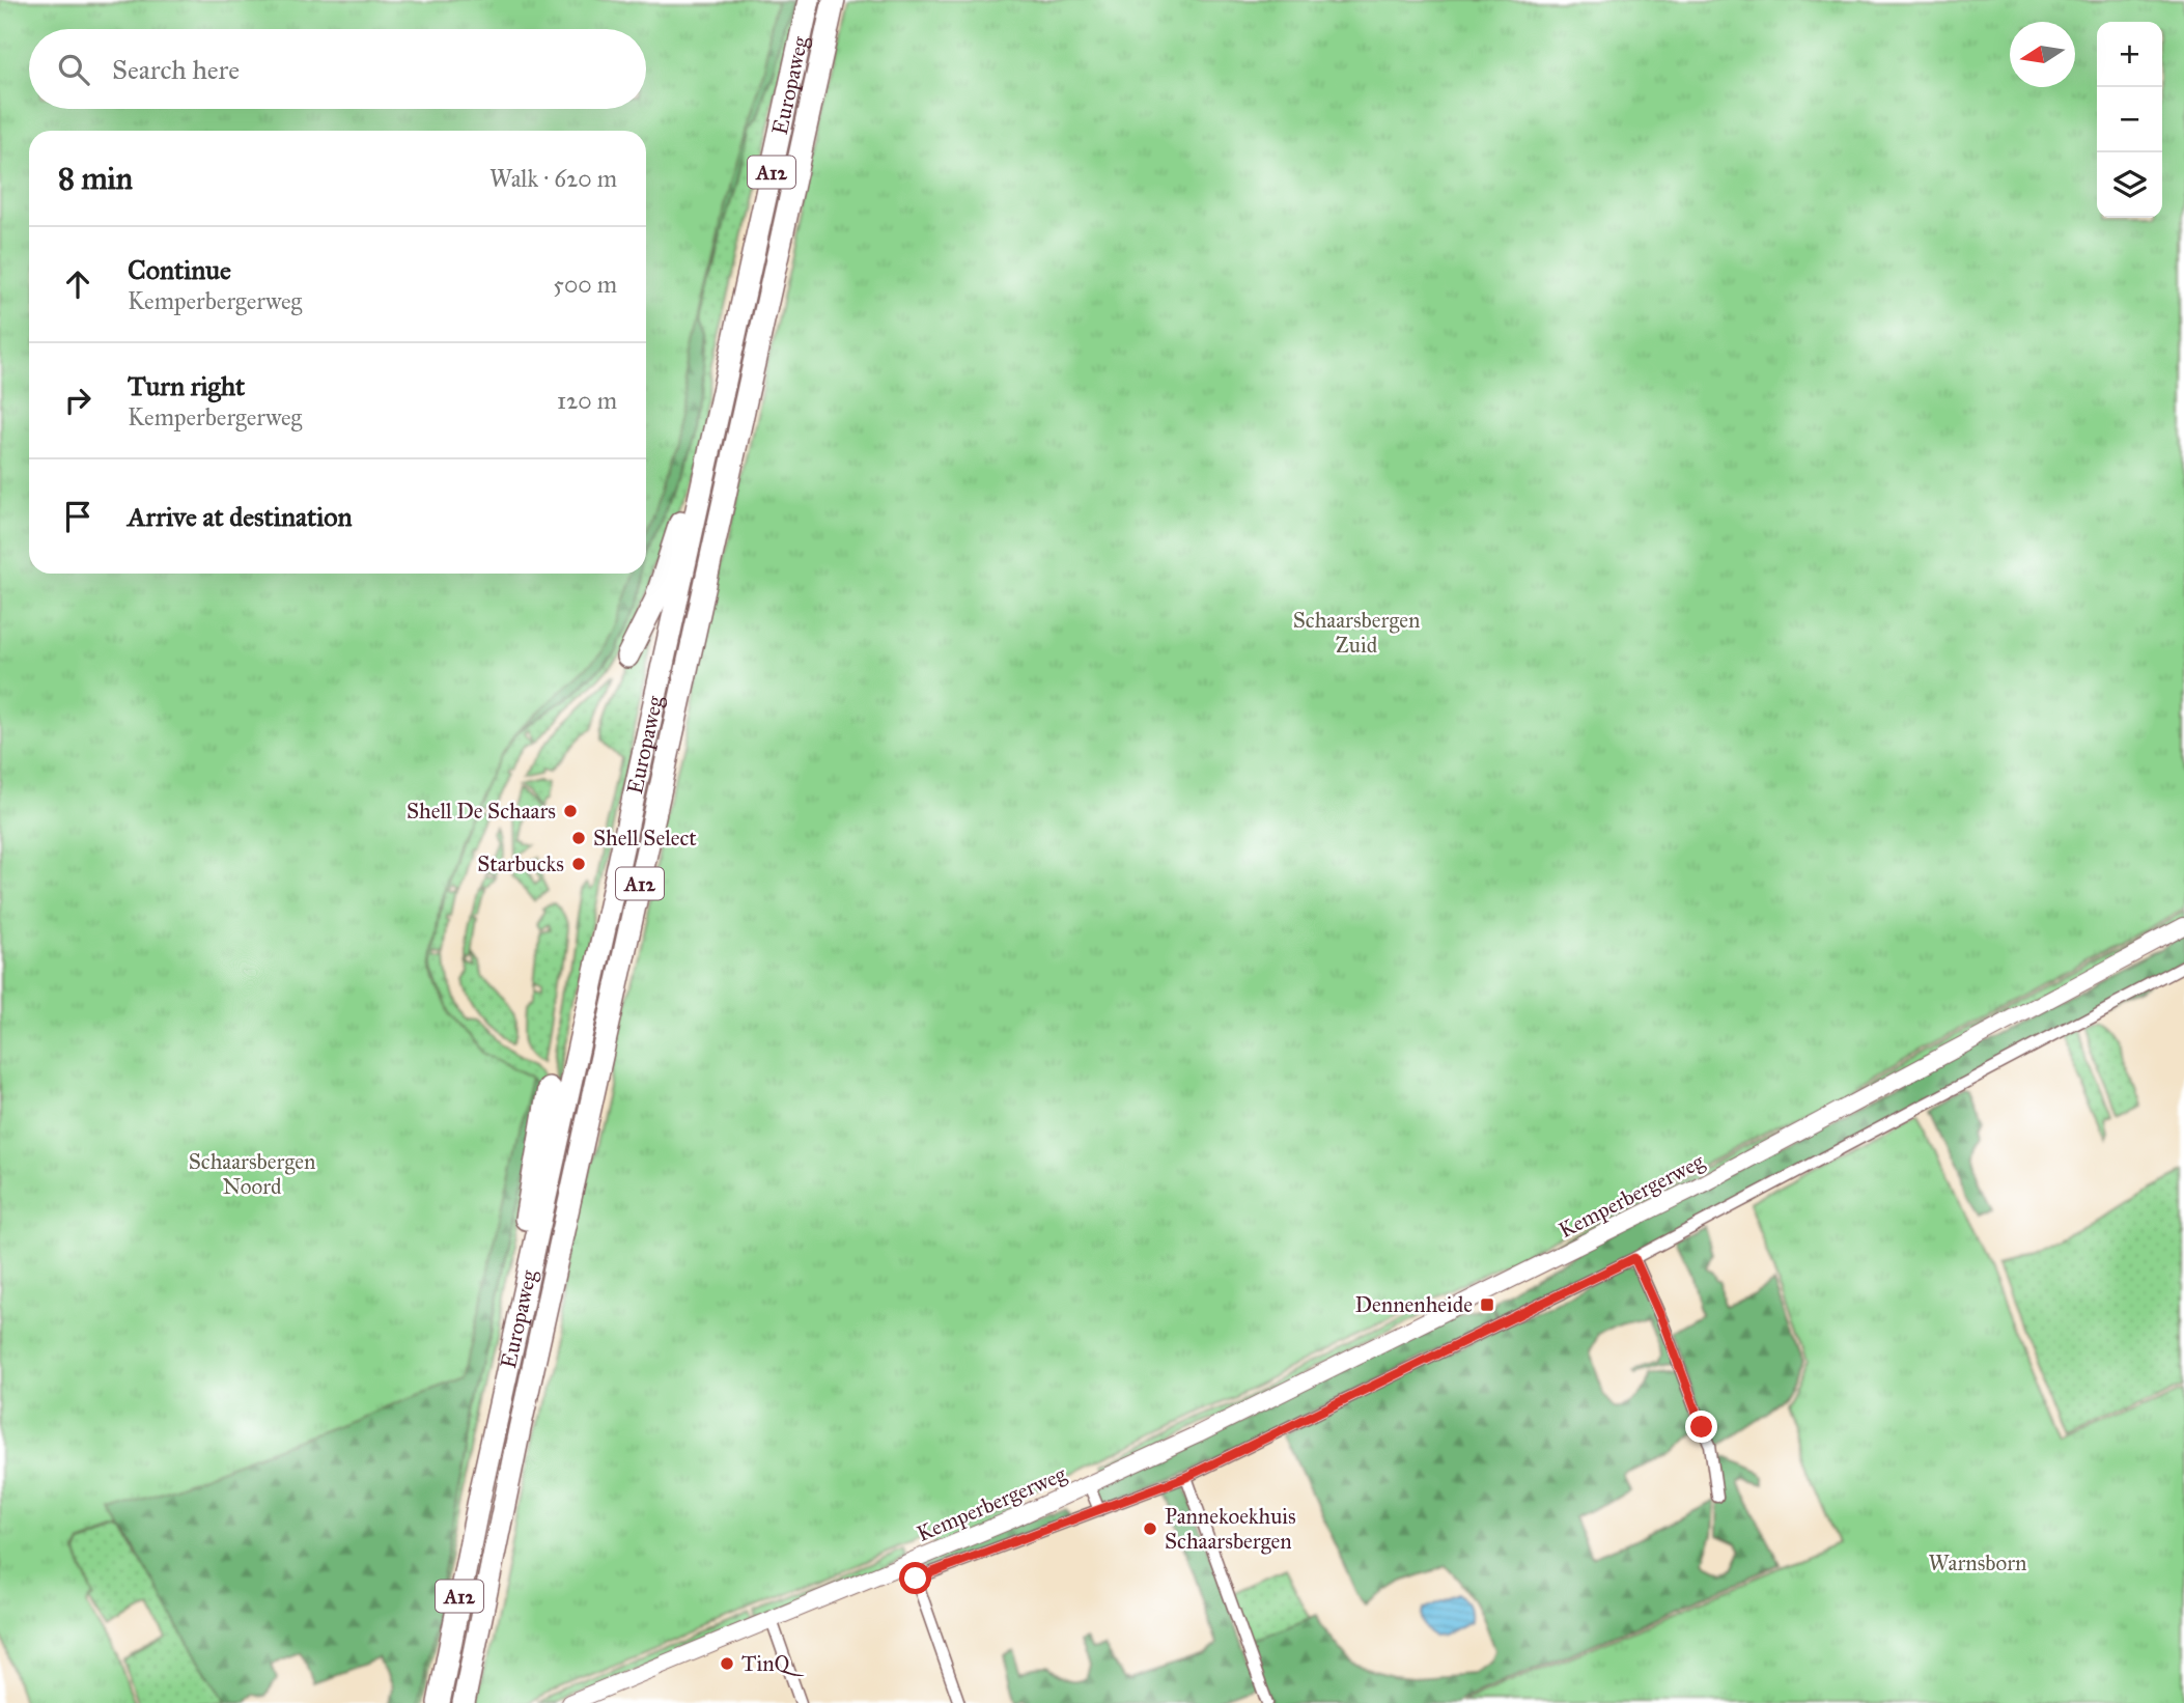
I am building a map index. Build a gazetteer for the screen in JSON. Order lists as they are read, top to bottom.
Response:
{
  "streets": {
    "highway": ["Europaweg", "A12"],
    "main road": ["Kemperbergerweg"]
  },
  "crossings": [
    ["Europaweg", "A12"]
  ],
  "parks": ["Schaarsbergen Zuid", "Schaarsbergen Noord", "Warnsborn"],
  "places": {
    "other": [
      "Shell De Schaars",
      "Shell Select",
      "Starbucks",
      "Pannekoekhuis Schaarsbergen",
      "TinQ"
    ],
    "transit": ["Dennenheide"]
  },
  "north": "left",
  "page": {
    "map_buttons": ["+", "−"],
    "search": "Search here",
    "heading": ["8 min", "Walk · 620 m"],
    "list": [
      ["Continue", "Kemperbergerweg", "500 m"],
      ["Turn right", "Kemperbergerweg", "120 m"],
      "Arrive at destination"
    ]
  }
}
